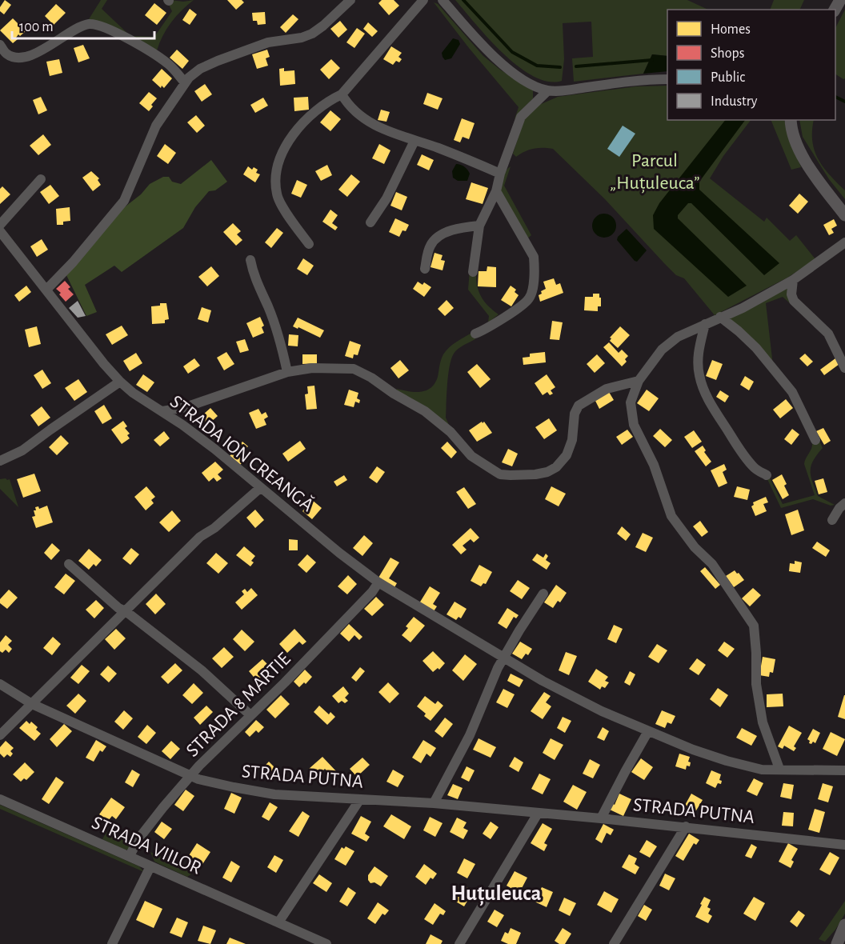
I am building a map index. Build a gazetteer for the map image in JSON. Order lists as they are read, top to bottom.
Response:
{
  "streets": {
    "street": [
      "STRADA ION CREANGĂ",
      "STRADA 8 MARTIE",
      "STRADA PUTNA",
      "STRADA VIILOR"
    ]
  },
  "crossings": [
    ["STRADA ION CREANGĂ", "STRADA 8 MARTIE"],
    ["STRADA 8 MARTIE", "STRADA PUTNA"],
    ["STRADA 8 MARTIE", "STRADA VIILOR"]
  ],
  "districts": ["Huțuleuca"],
  "parks": ["Parcul „Huțuleuca”"],
  "legend": [
    "Homes",
    "Shops",
    "Public",
    "Industry"
  ],
  "scale_bar": "100 m"
}
